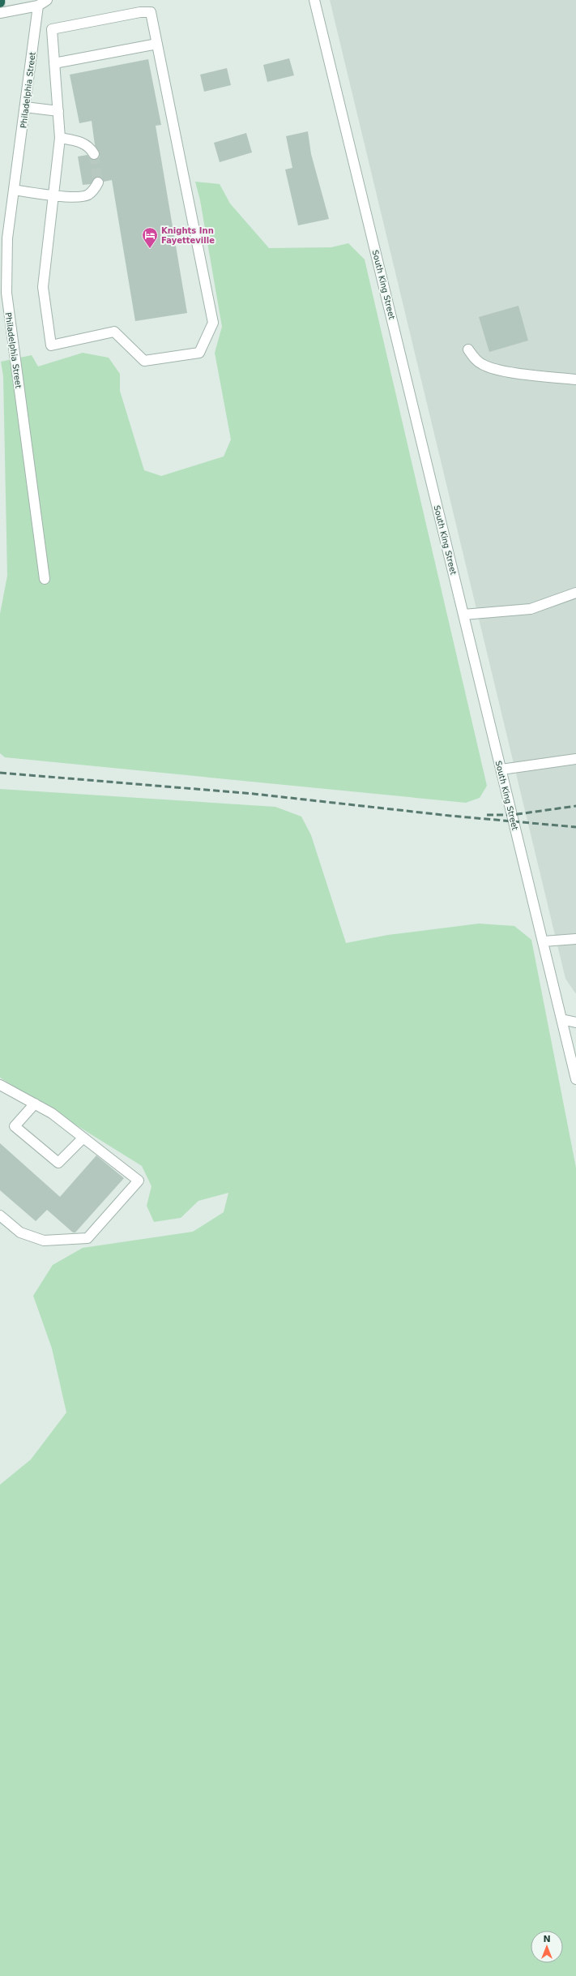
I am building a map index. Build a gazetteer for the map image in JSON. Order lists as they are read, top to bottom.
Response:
{
  "streets": {
    "street": ["Philadelphia Street", "South King Street"]
  },
  "places": {
    "hotel": ["Knights Inn Fayetteville"]
  },
  "north": "top"
}
